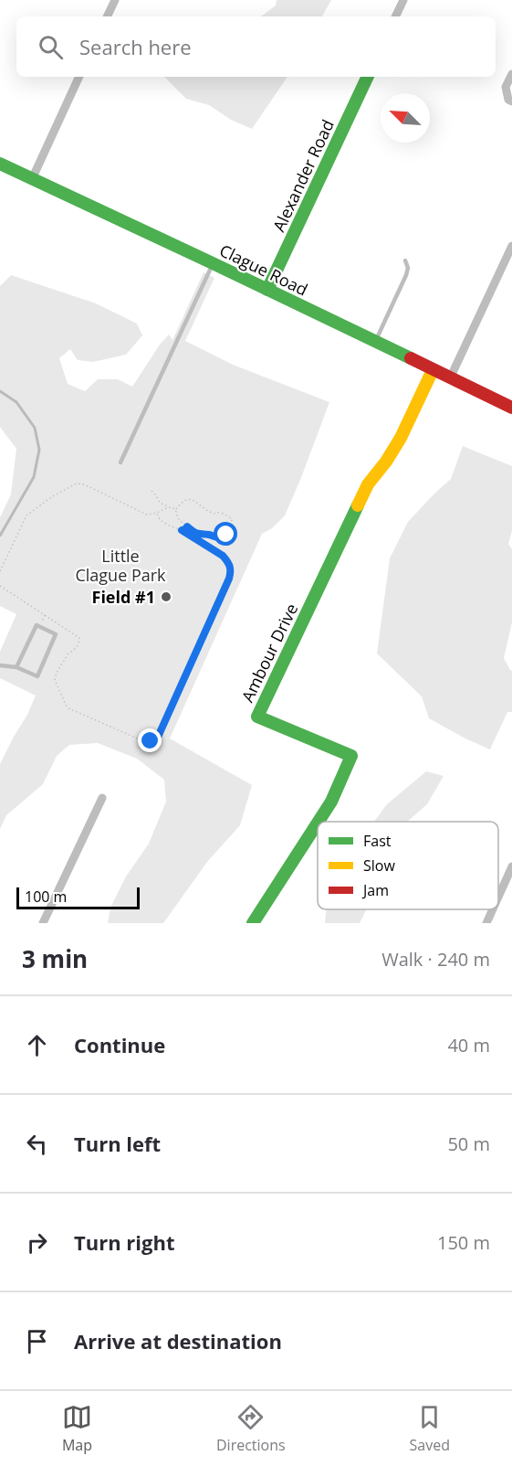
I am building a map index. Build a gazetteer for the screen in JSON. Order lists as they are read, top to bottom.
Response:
{
  "streets": {
    "street": ["Alexander Road", "Clague Road", "Ambour Drive"]
  },
  "crossings": [
    ["Alexander Road", "Clague Road"],
    ["Clague Road", "Ambour Drive"]
  ],
  "parks": ["Little Clague Park"],
  "places": ["Field #1"],
  "legend": ["Fast", "Slow", "Jam"],
  "scale_bar": "100 m",
  "north": "top left",
  "page": {
    "search": "Search here",
    "scale": "100 m",
    "heading": ["3 min", "Walk · 240 m"],
    "list": [
      ["Continue", "40 m"],
      ["Turn left", "50 m"],
      ["Turn right", "150 m"],
      "Arrive at destination"
    ],
    "nav": ["Map", "Directions", "Saved"]
  }
}
